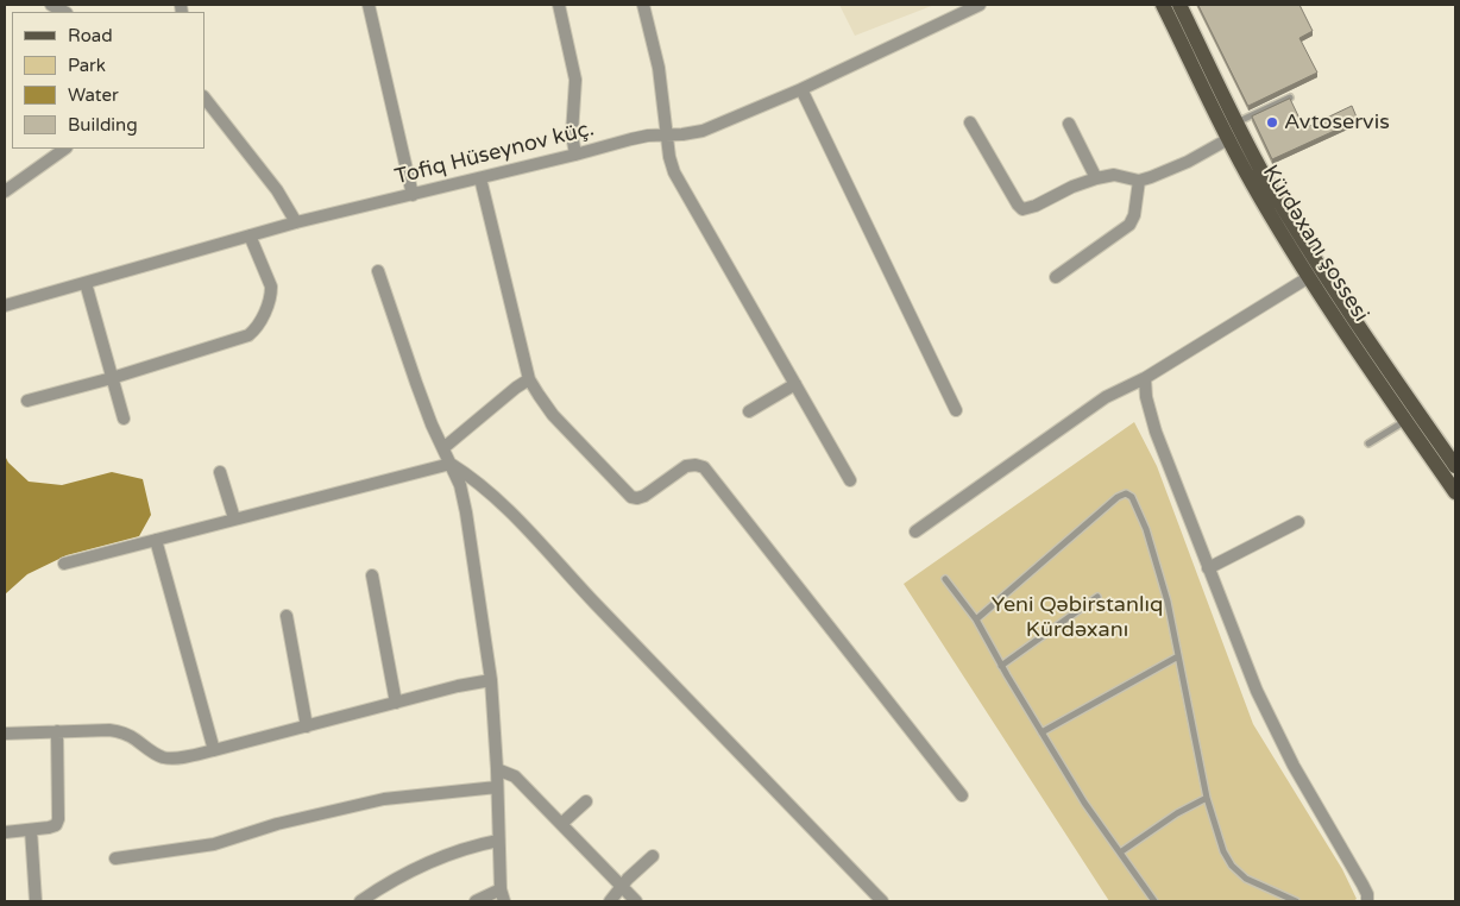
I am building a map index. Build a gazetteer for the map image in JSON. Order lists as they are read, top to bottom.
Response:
{
  "streets": {
    "main road": ["Kürdəxanı şossesi"],
    "street": ["Tofiq Hüseynov küç."]
  },
  "parks": ["Yeni Qəbirstanlıq Kürdəxanı"],
  "places": ["Avtoservis"],
  "legend": [
    "Road",
    "Park",
    "Water",
    "Building"
  ]
}
